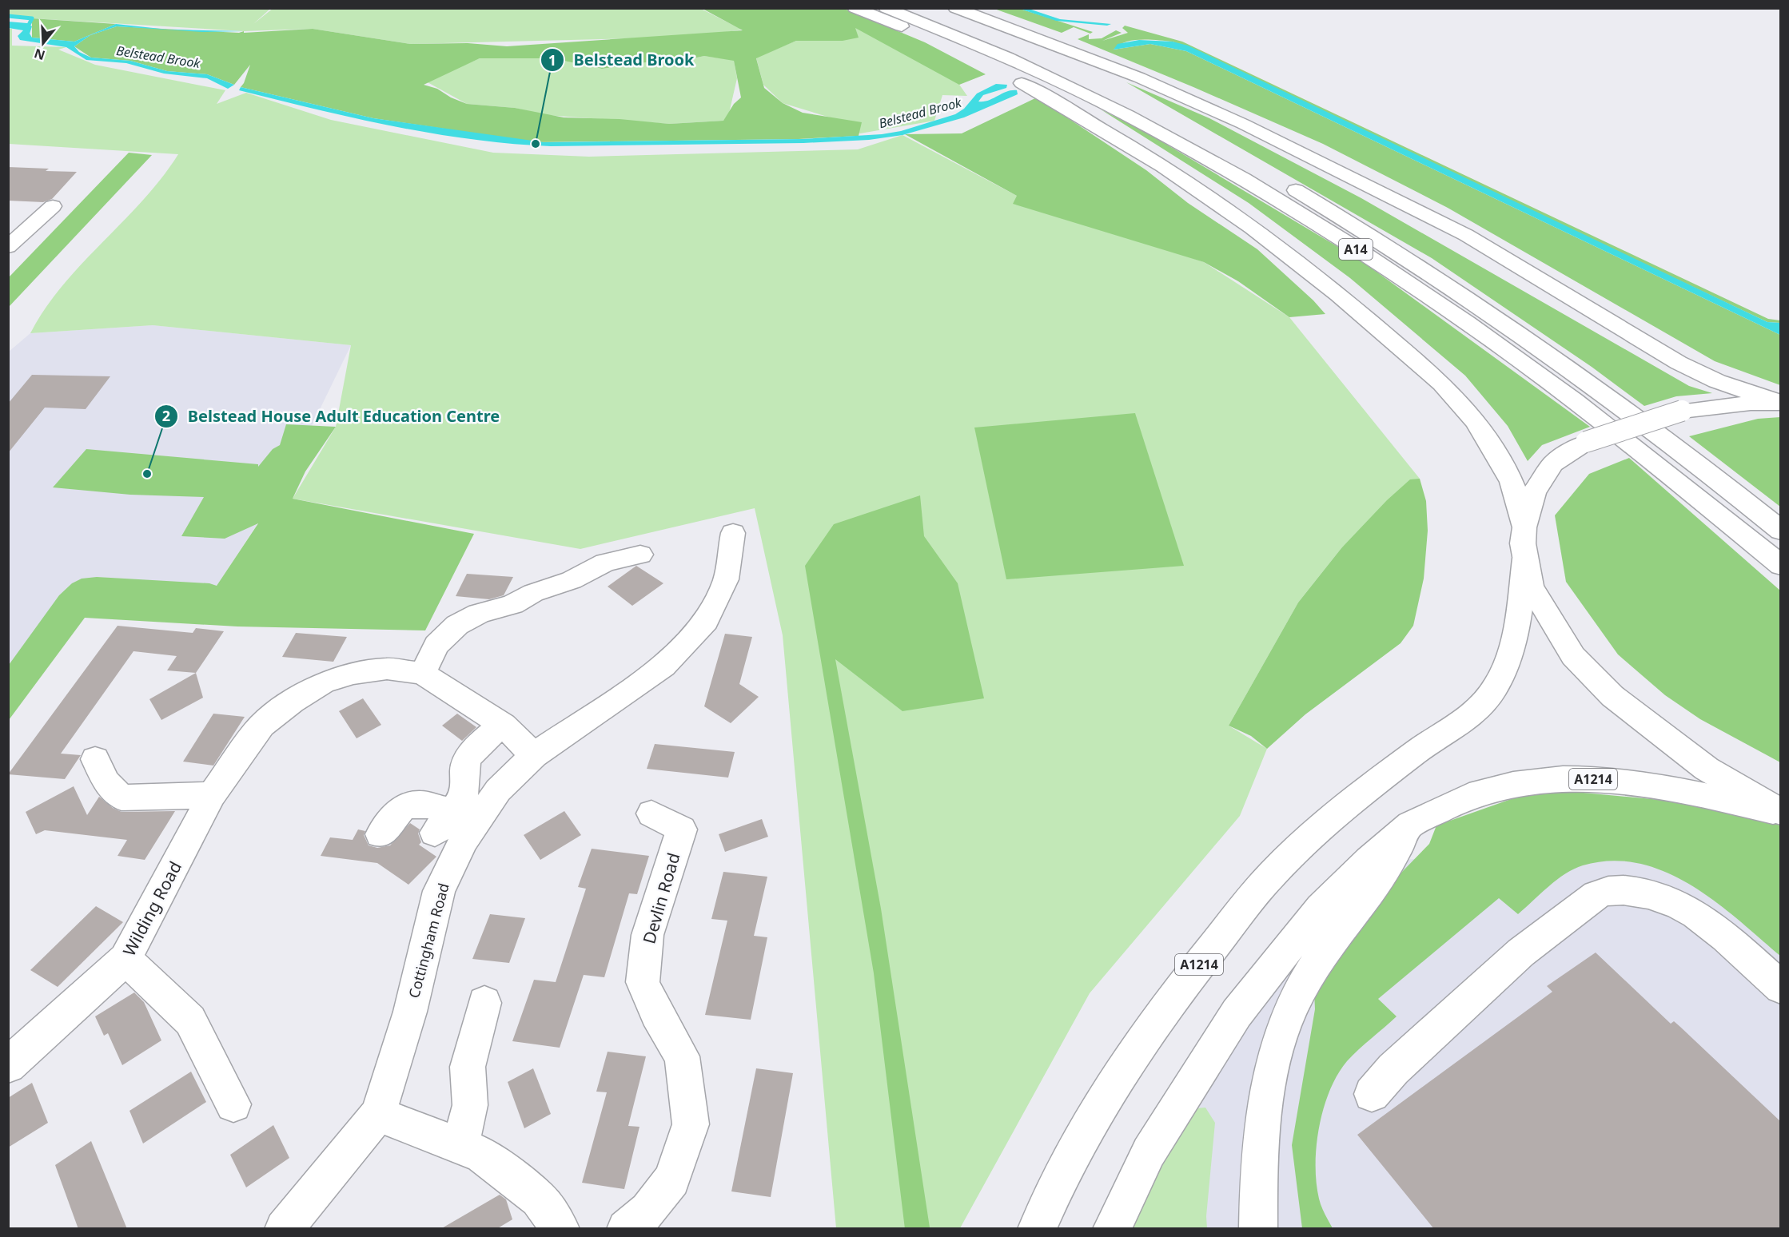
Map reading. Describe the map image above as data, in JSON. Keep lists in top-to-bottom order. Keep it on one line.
{"streets":{"main road":["A14","A1214","Devlin Road","Wilding Road","Cottingham Road"]},"crossings":[["Wilding Road","Cottingham Road"]],"water":["Belstead Brook"],"places":["Belstead Brook","Belstead House Adult Education Centre"],"north":"bottom"}
